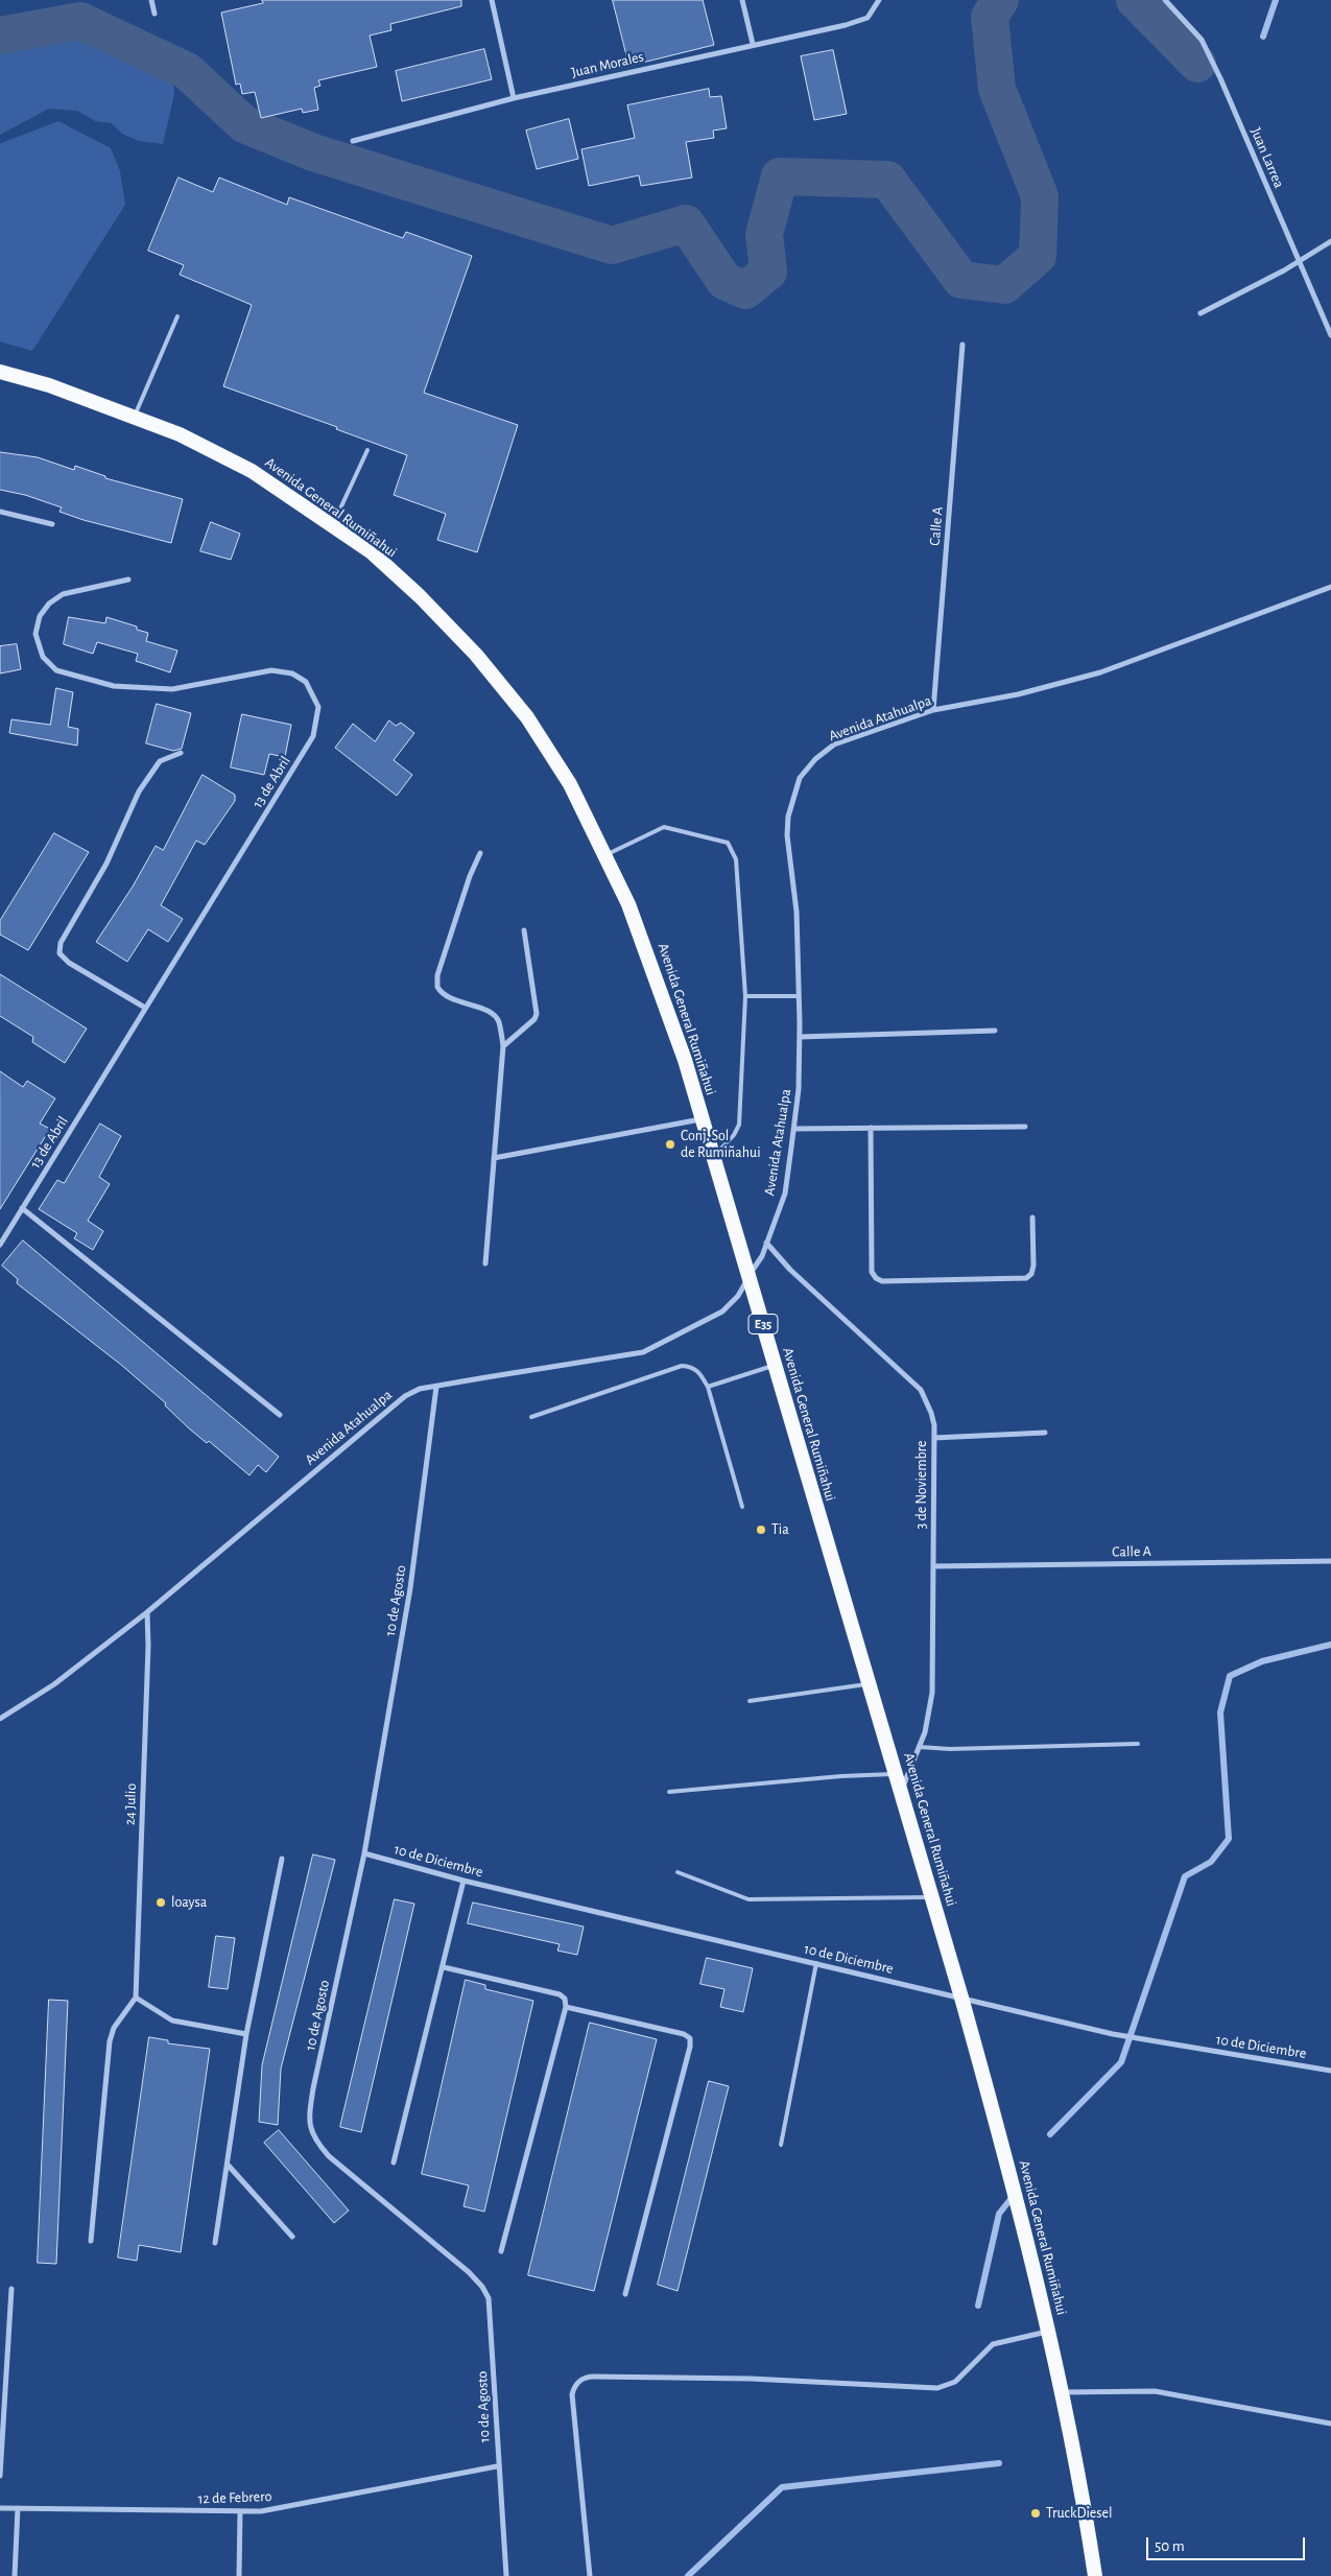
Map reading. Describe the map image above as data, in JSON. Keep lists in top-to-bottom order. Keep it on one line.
{"streets":{"highway":["Avenida General Rumiñahui","E35"],"street":["Juan Morales","Juan Larrea","Calle A","Avenida Atahualpa","13 de Abril","3 de Noviembre","10 de Agosto","24 Julio","10 de Diciembre","12 de Febrero"]},"crossings":[["Avenida General Rumiñahui","Avenida Atahualpa"],["Avenida General Rumiñahui","3 de Noviembre"],["Avenida General Rumiñahui","10 de Diciembre"],["Calle A","Avenida Atahualpa"],["Calle A","3 de Noviembre"],["Avenida Atahualpa","3 de Noviembre"],["Avenida Atahualpa","10 de Agosto"],["Avenida Atahualpa","24 Julio"],["10 de Agosto","10 de Diciembre"],["10 de Agosto","12 de Febrero"]],"places":["Conj. Sol de Rumiñahui","Tia","loaysa","TruckDiesel"],"scale_bar":"50 m"}
